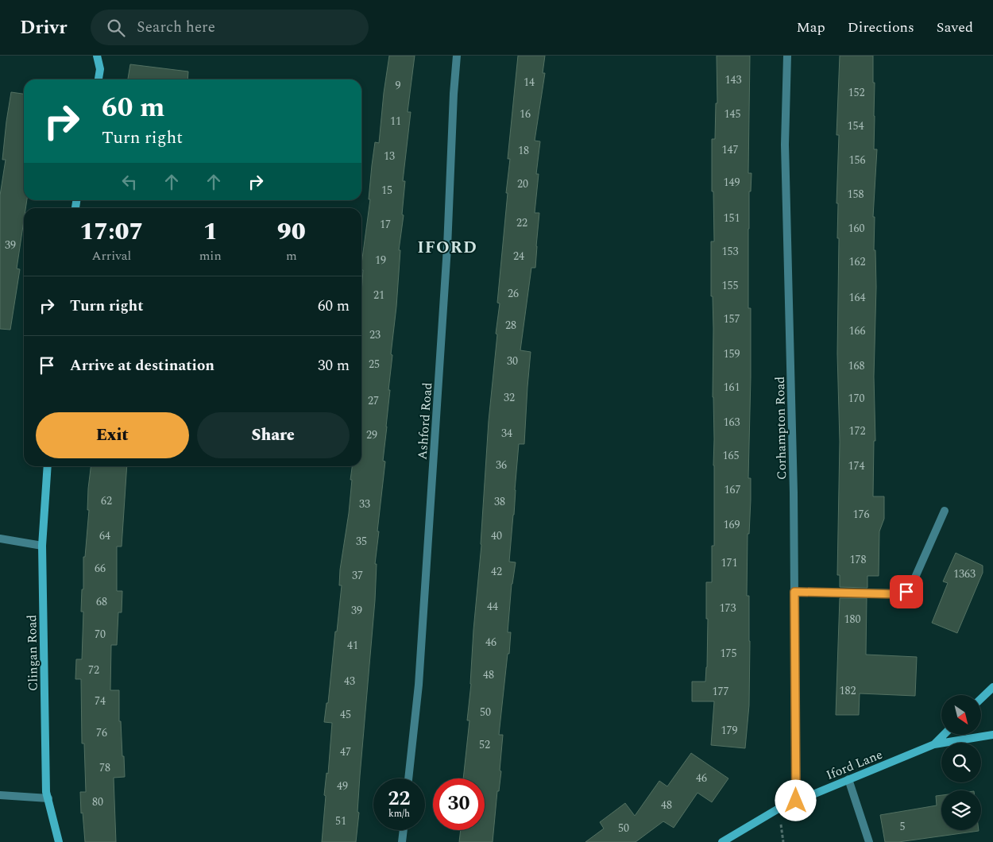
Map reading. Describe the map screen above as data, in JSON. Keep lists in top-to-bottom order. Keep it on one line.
{"streets":{"street":["Ashford Road","Corhampton Road","Clingan Road","Iford Lane"]},"crossings":[["Corhampton Road","Iford Lane"]],"districts":["IFORD"],"house_numbers":["143","14","9","152","16","145","11","154","147","18","13","156","149","20","15","158","151","22","17","160","39","153","24","19","162","155","26","21","164","157","28","166","23","159","30","25","168","161","32","170","27","163","172","34","29","165","36","174","167","62","38","33","176","169","64","40","35","178","171","66","42","1363","37","68","44","173","39","180","70","46","41","175","72","48","43","182","177","74","50","45","179","76","52","47","78","46","49","80","48","51","5","50"],"north":"bottom right","page":{"header":"Drivr","search":"Search here","nav":["Map","Directions","Saved"],"turn":["60 m","Turn right"],"eta":["17:07","Arrival","1","min","90","m"],"list":[{"name":"Turn right","value":"60 m"},{"name":"Arrive at destination","value":"30 m"}],"buttons":["Exit","Share"],"speed":"22 km/h","limit":"30"}}
